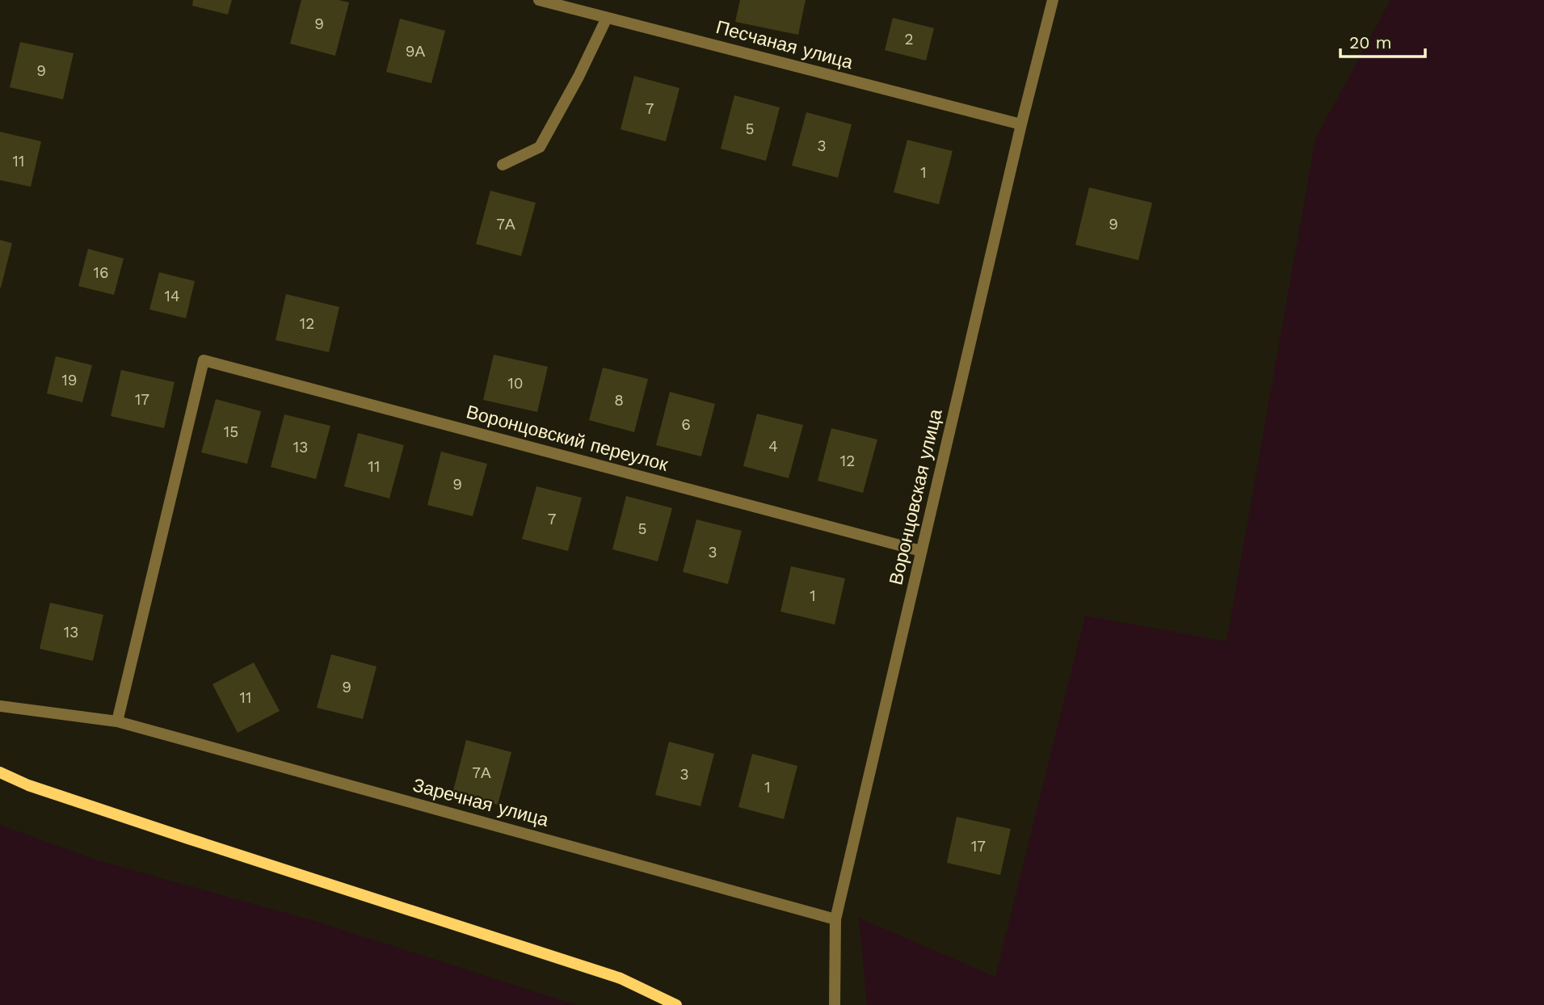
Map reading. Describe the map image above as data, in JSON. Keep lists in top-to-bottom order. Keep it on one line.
{"streets":{"street":["Песчаная улица","Воронцовский переулок","Воронцовская улица","Заречная улица"]},"crossings":[["Песчаная улица","Воронцовская улица"],["Воронцовский переулок","Воронцовская улица"],["Воронцовский переулок","Заречная улица"],["Воронцовская улица","Заречная улица"]],"house_numbers":["9","2","9А","9","7","5","3","11","1","7А","9","16","14","12","19","10","17","8","6","15","4","13","12","11","9","7","5","3","1","13","9","11","7А","3","1","17"],"scale_bar":"20 m"}
